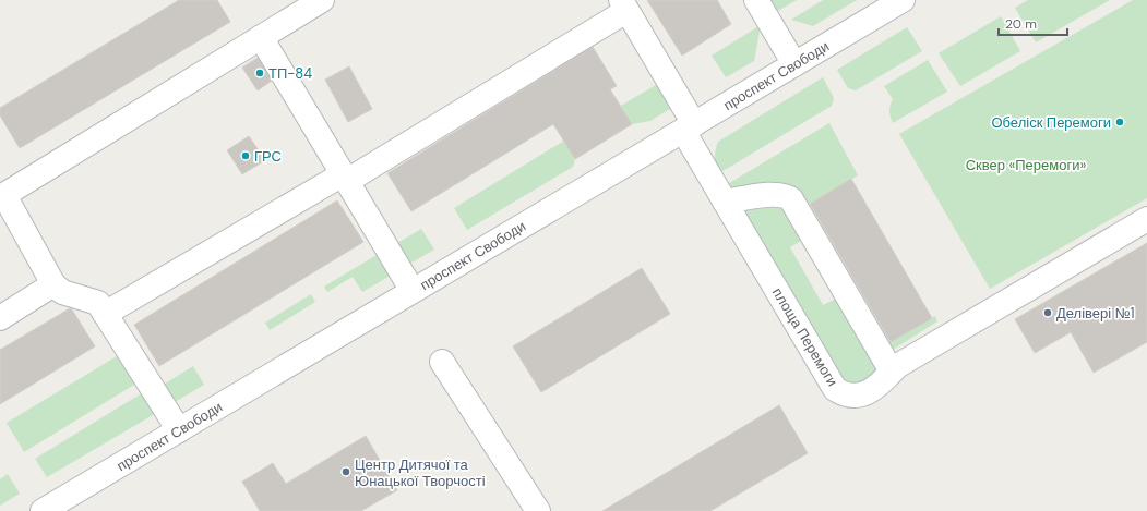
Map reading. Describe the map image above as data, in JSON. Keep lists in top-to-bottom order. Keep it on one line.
{"streets":{"street":["проспект Свободи","площа Перемоги"]},"crossings":[["проспект Свободи","площа Перемоги"]],"parks":["Сквер «Перемоги»"],"places":["ТП-84","Обеліск Перемоги","ГРС","Делівері №1","Центр Дитячої та Юнацької Творчості"],"scale_bar":"20 m"}
